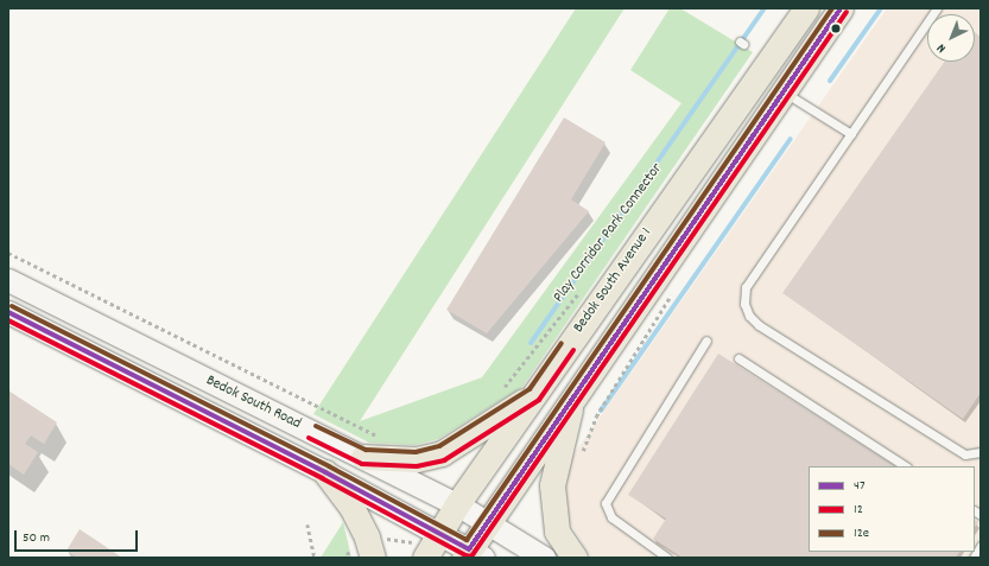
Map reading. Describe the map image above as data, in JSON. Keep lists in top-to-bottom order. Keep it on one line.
{"streets":{"main road":["Bedok South Avenue 1","Bedok South Road"],"path":["Play Corridor Park Connector"]},"crossings":[["Bedok South Avenue 1","Bedok South Road"]],"lines":["transit line 47","transit line 12e","transit line 12"],"legend":["47","12","12e"],"scale_bar":"50 m","north":"bottom left"}
